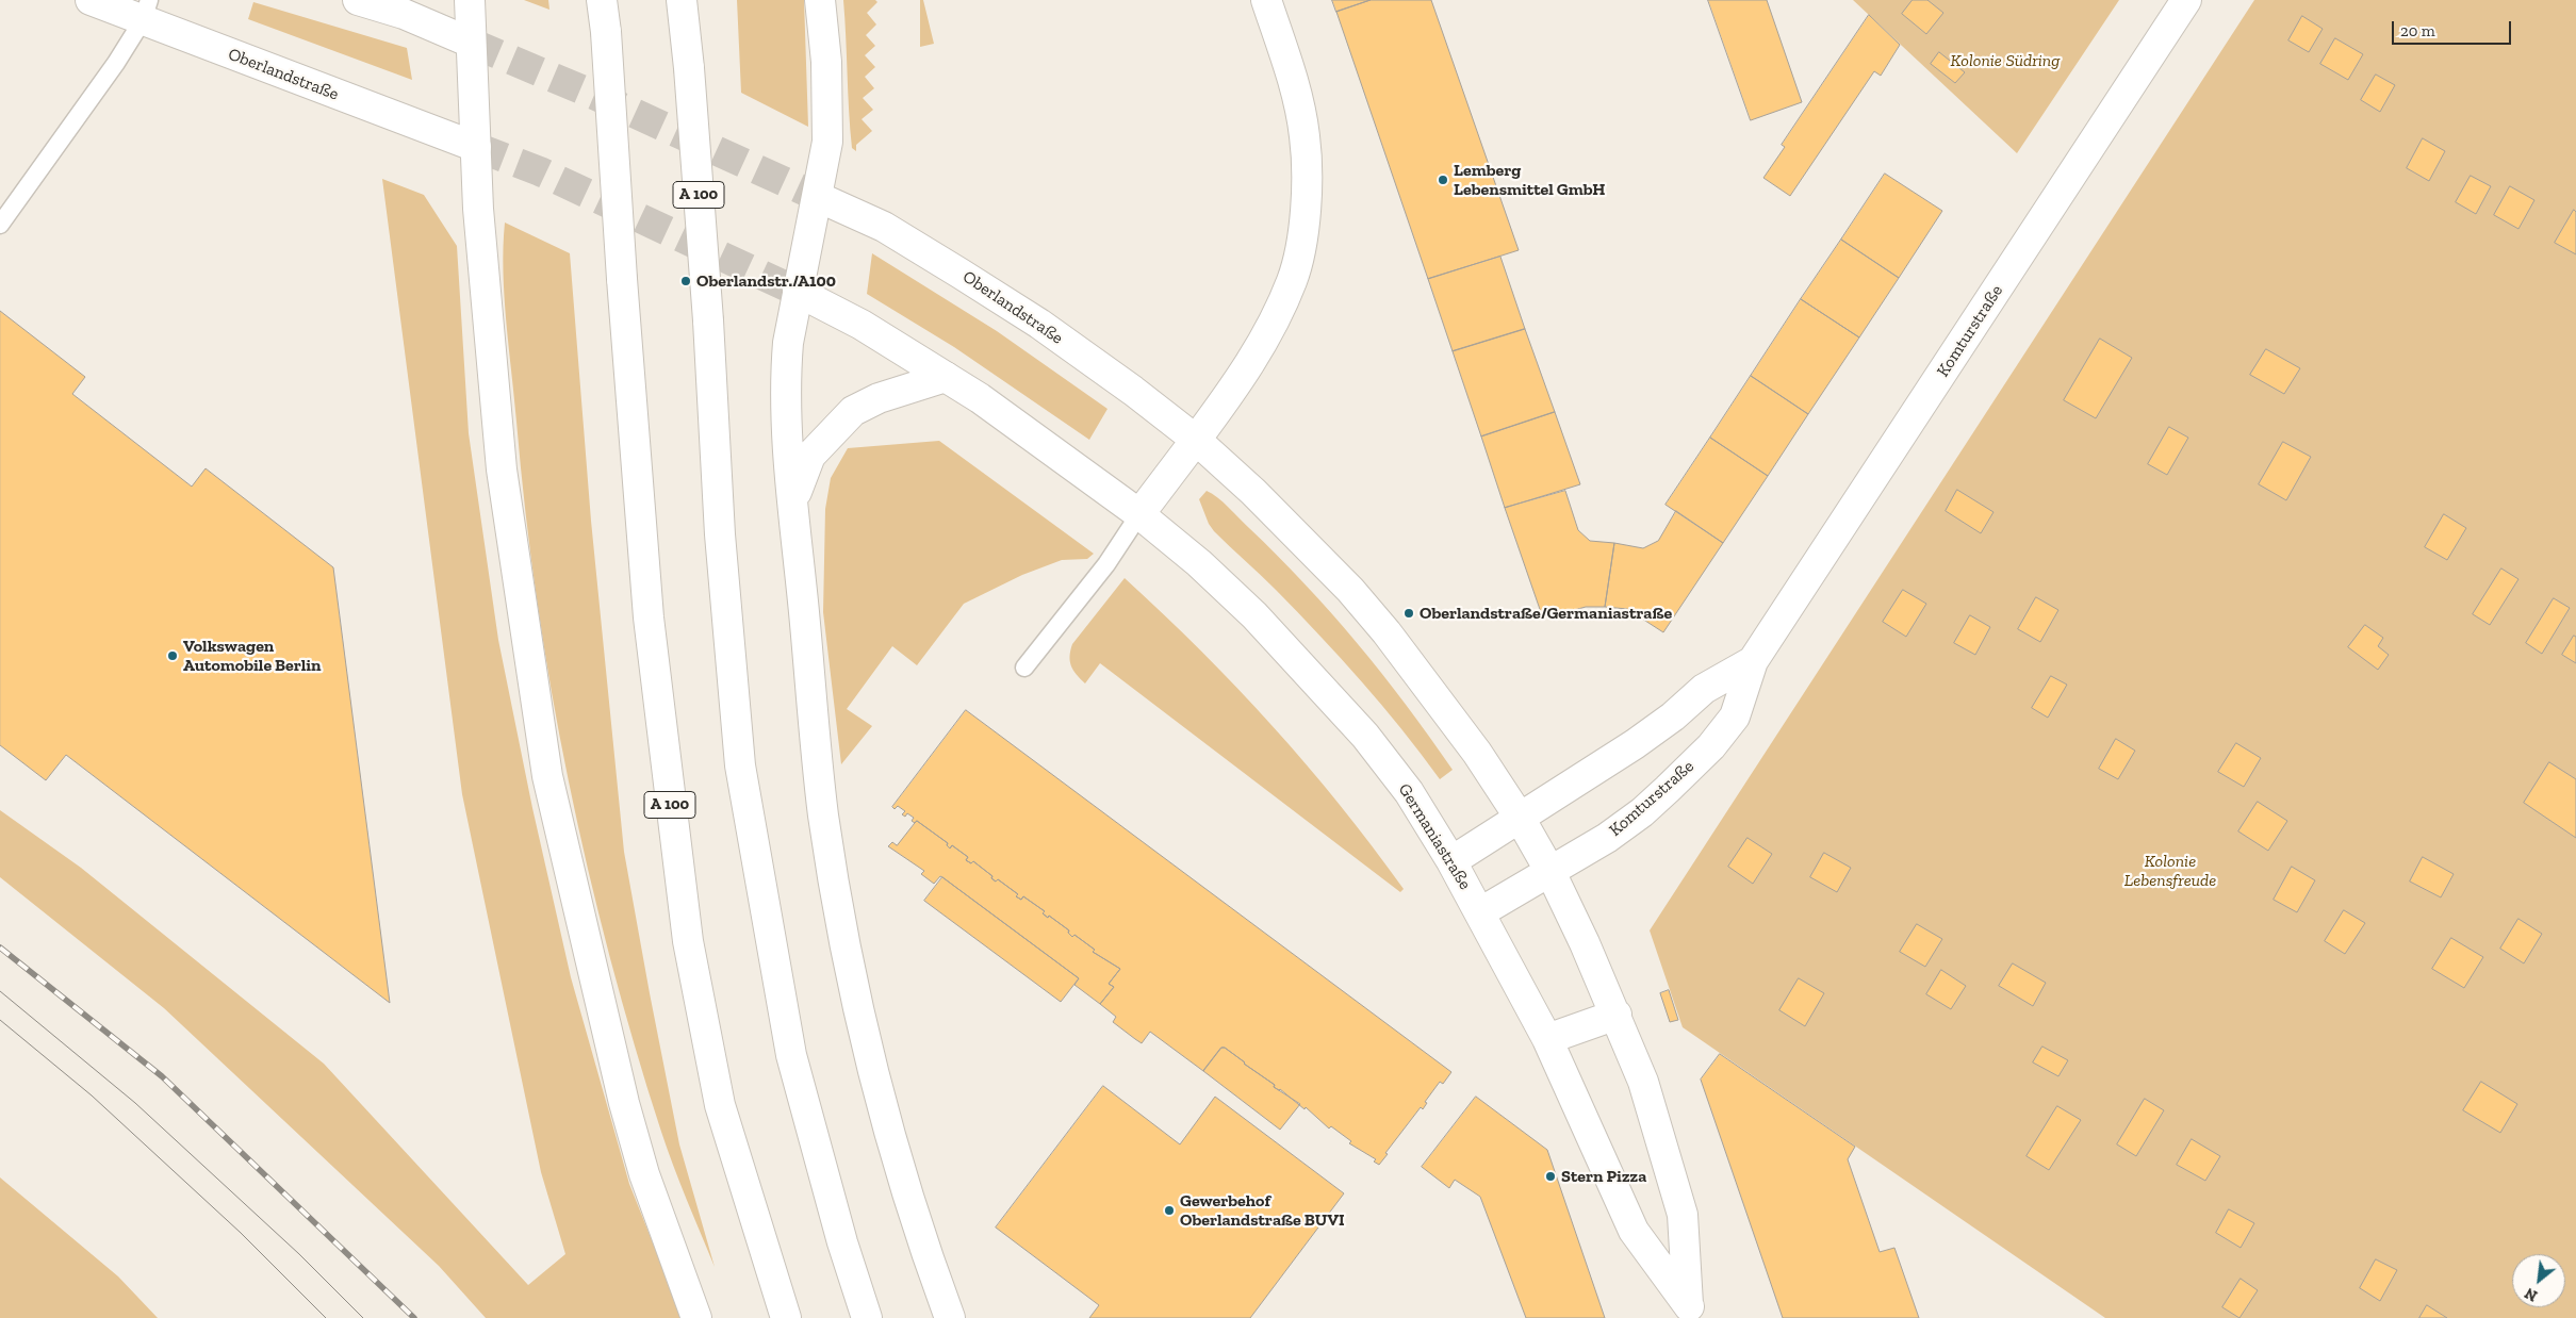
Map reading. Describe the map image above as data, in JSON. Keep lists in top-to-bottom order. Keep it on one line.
{"streets":{"main road":["Oberlandstraße","A 100","Komturstraße","Germaniastraße"]},"crossings":[["Oberlandstraße","Germaniastraße"],["Komturstraße","Germaniastraße"]],"parks":["Kolonie Südring","Kolonie Lebensfreude"],"places":["Lemberg Lebensmittel GmbH","Oberlandstr./A100","Oberlandstraße/Germaniastraße","Volkswagen Automobile Berlin","Stern Pizza","Gewerbehof Oberlandstraße BUVI"],"scale_bar":"20 m","north":"bottom left"}
